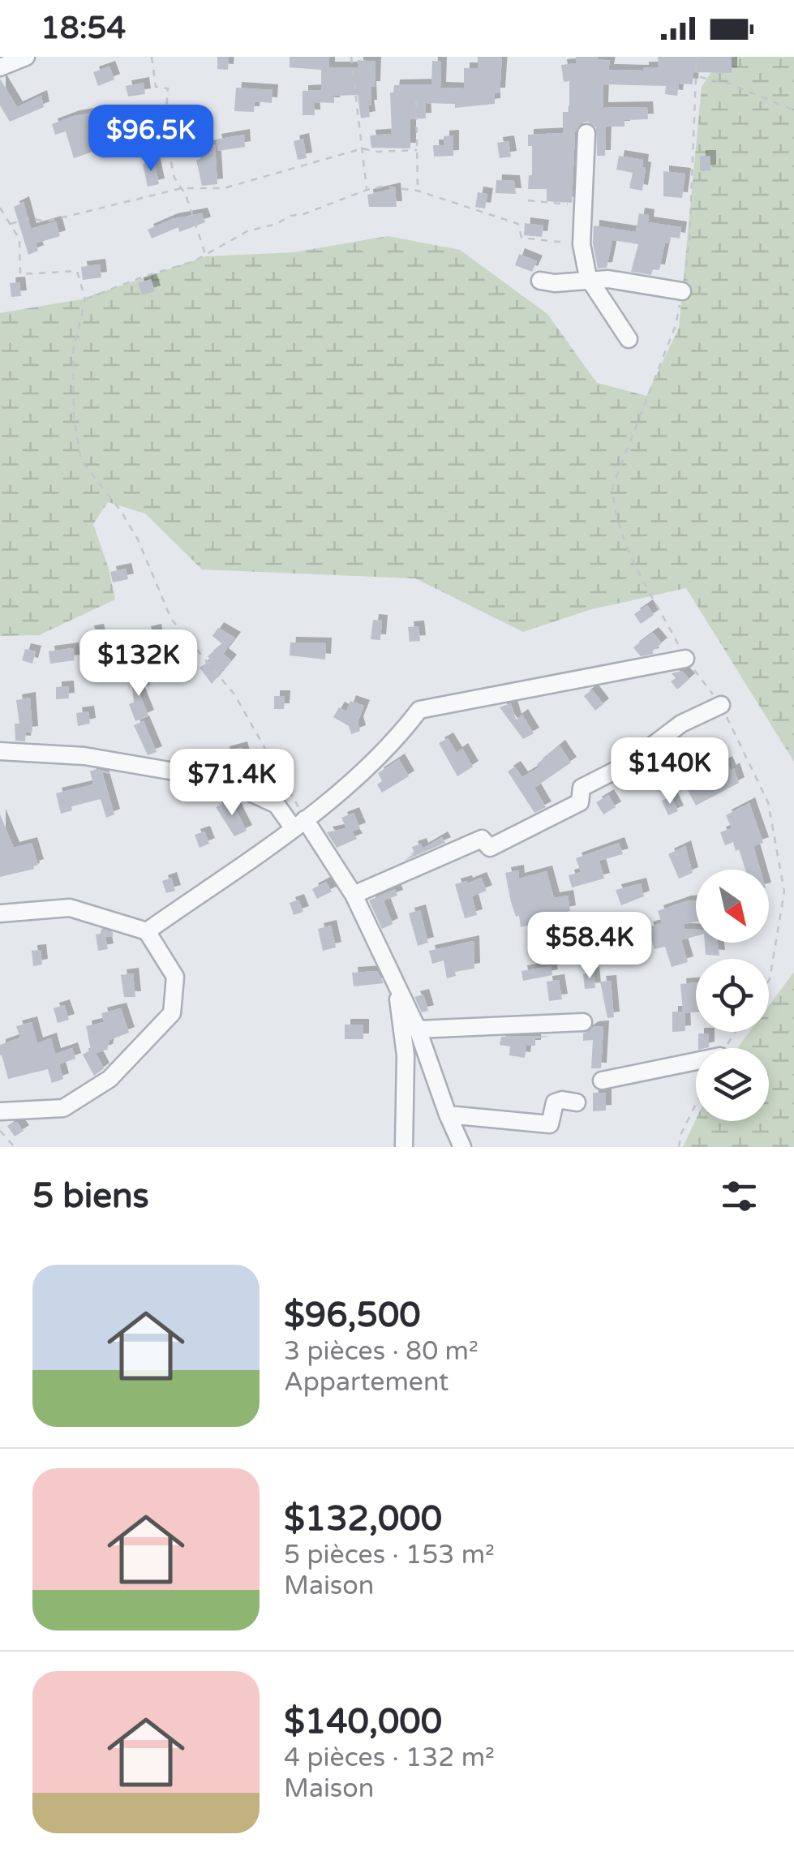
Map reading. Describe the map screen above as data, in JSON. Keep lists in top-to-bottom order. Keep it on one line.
{"north":"bottom right","page":{"status":"18:54","price":["$96.5K","$132K","$140K","$71.4K","$58.4K"],"heading":"5 biens","list":[{"name":"$96,500","note":"3 pièces · 80 m² · Appartement"},{"name":"$132,000","note":"5 pièces · 153 m² · Maison"},{"name":"$140,000","note":"4 pièces · 132 m² · Maison"}]}}
